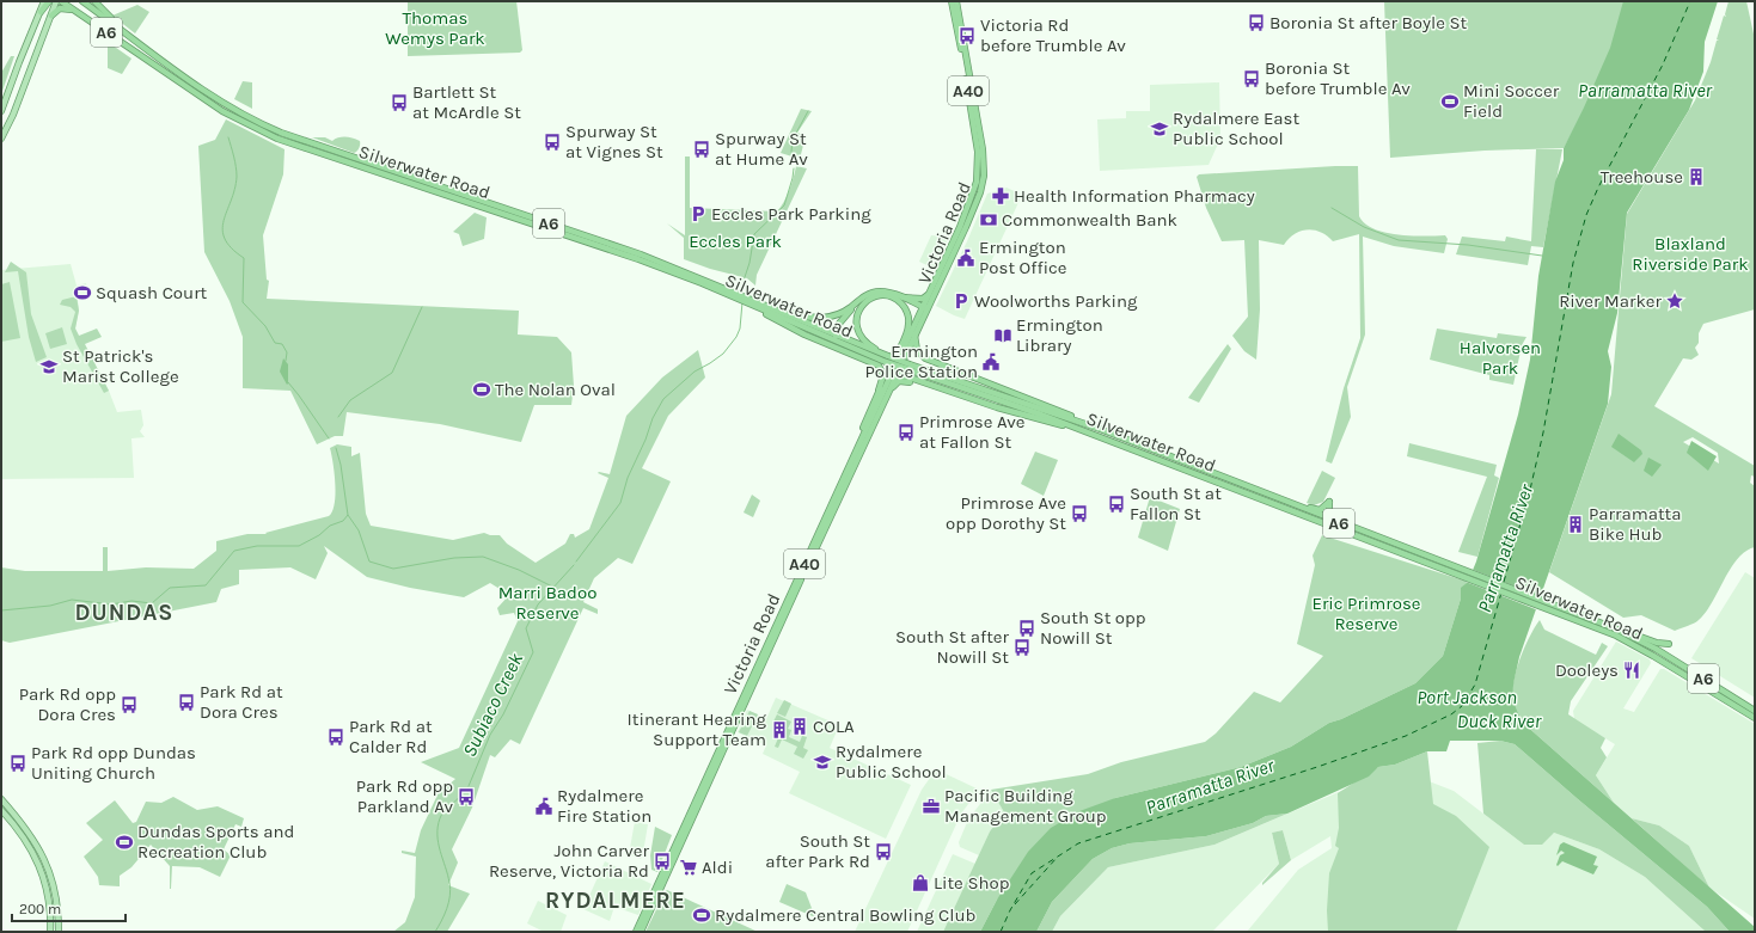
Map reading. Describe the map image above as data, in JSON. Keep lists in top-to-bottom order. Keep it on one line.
{"streets":{"highway":["A6","A40","Silverwater Road","Victoria Road"]},"districts":["DUNDAS","RYDALMERE"],"water":["Parramatta River","Port Jackson","Subiaco Creek","Duck River"],"parks":["Thomas Wemys Park","Eccles Park","Blaxland Riverside Park","Halvorsen Park","Marri Badoo Reserve","Eric Primrose Reserve"],"places":{"bus stop":["Boronia St after Boyle St","Victoria Rd before Trumble Av","Boronia St before Trumble Av","Bartlett St at McArdle St","Spurway St at Vignes St","Spurway St at Hume Av","Primrose Ave at Fallon St","South St at Fallon St","Primrose Ave opp Dorothy St","South St opp Nowill St","South St after Nowill St","Park Rd at Dora Cres","Park Rd opp Dora Cres","Park Rd at Calder Rd","Park Rd opp Dundas Uniting Church","Park Rd opp Parkland Av","South St after Park Rd","John Carver Reserve, Victoria Rd"],"sports":["Mini Soccer Field","Squash Court","The Nolan Oval","Dundas Sports and Recreation Club","Rydalmere Central Bowling Club"],"school or university":["Rydalmere East Public School","St Patrick's Marist College","Rydalmere Public School"],"building":["Treehouse","Parramatta Bike Hub","COLA","Itinerant Hearing Support Team"],"pharmacy":["Health Information Pharmacy"],"parking":["Eccles Park Parking","Woolworths Parking"],"bank":["Commonwealth Bank"],"public building":["Ermington Post Office","Ermington Police Station","Rydalmere Fire Station"],"place":["River Marker"],"library":["Ermington Library"],"restaurant":["Dooleys"],"office":["Pacific Building Management Group"],"supermarket":["Aldi"],"shop":["Lite Shop"]},"scale_bar":"200 m"}
